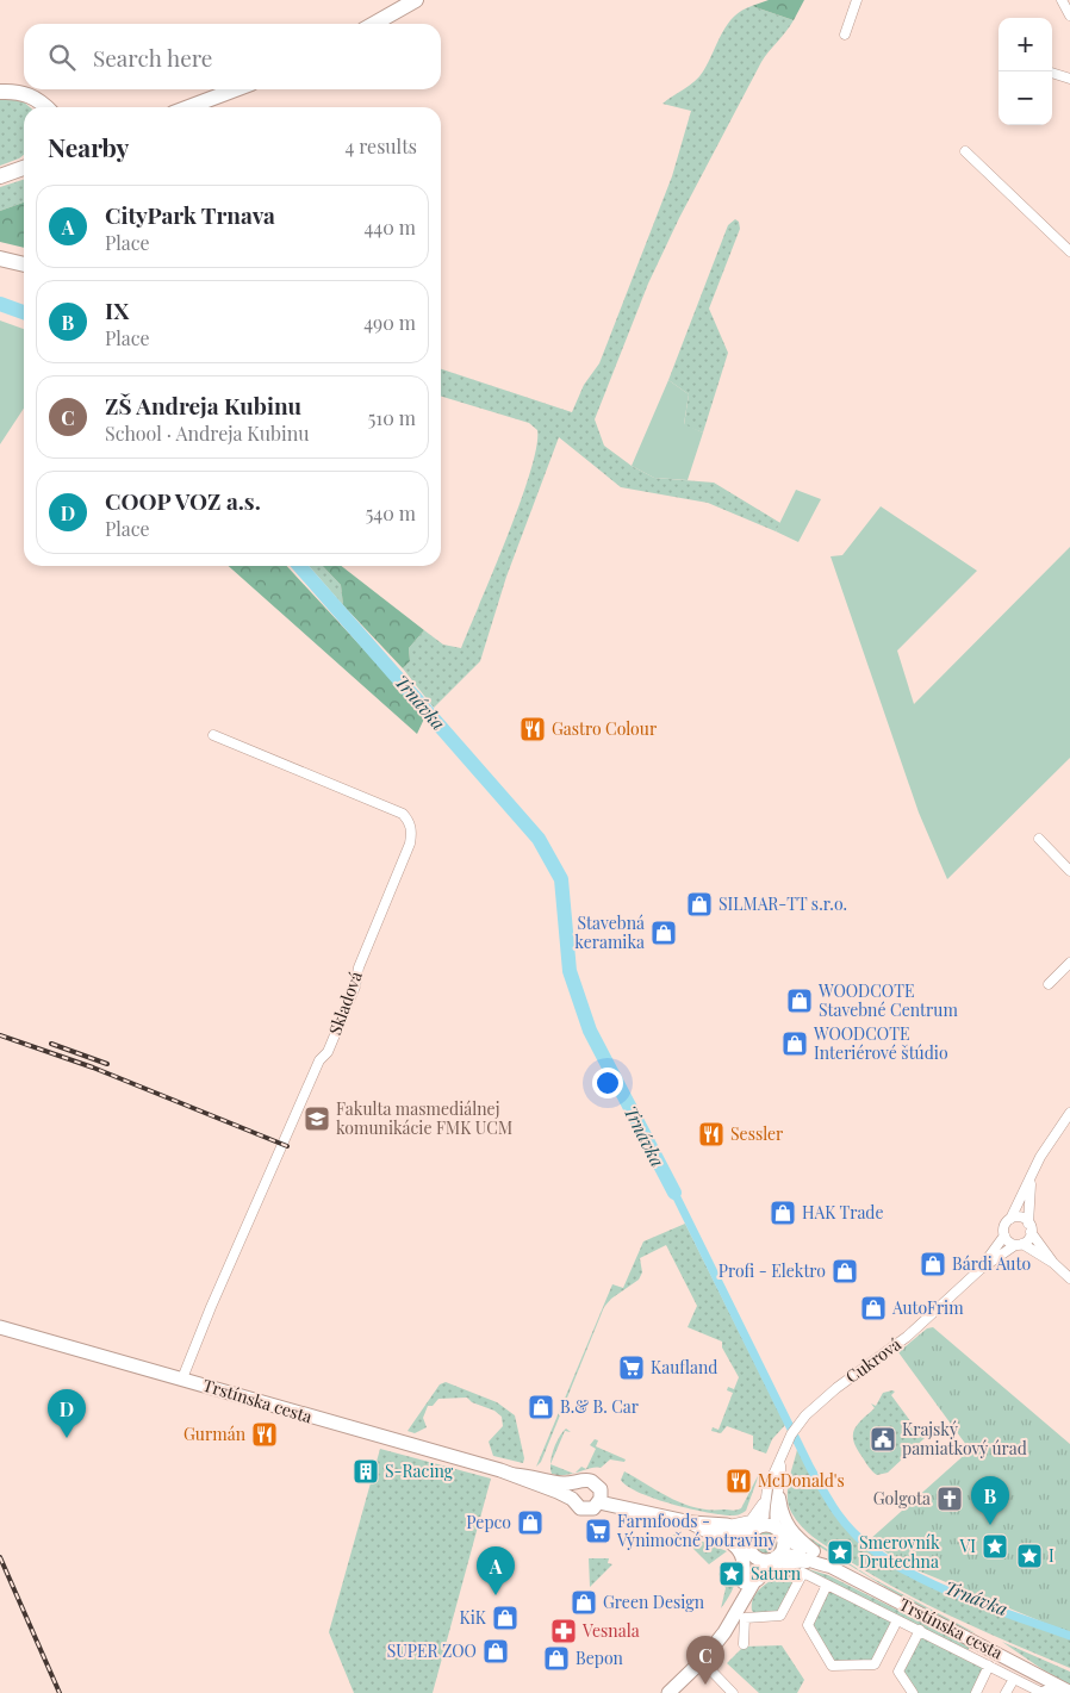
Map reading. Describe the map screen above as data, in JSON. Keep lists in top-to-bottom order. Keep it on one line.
{"streets":{"main road":["Trstínska cesta"],"street":["Skladová","Cukrová"]},"crossings":[["Skladová","Trstínska cesta"],["Cukrová","Trstínska cesta"]],"water":["Trnávka"],"places":{"restaurant":["Gastro Colour","Sessler","Gurmán","McDonald's"],"shop":["SILMAR-TT s.r.o.","Stavebná keramika","WOODCOTE Stavebné Centrum","WOODCOTE Interiérové štúdio","HAK Trade","Bárdi Auto","Profi - Elektro","AutoFrim","B.& B. Car","Pepco","Green Design","KiK","SUPER ZOO","Bepon"],"school or university":["Fakulta masmediálnej komunikácie FMK UCM"],"supermarket":["Kaufland","Farmfoods - Výnimočné potraviny"],"public building":["Krajský pamiatkový úrad"],"building":["S-Racing"],"church":["Golgota"],"place":["VI","Smerovník Drutechna","I","Saturn"],"pharmacy":["Vesnala"]},"page":{"map_buttons":["+","−"],"search":"Search here","heading":["Nearby","4 results"],"list":[{"mark":"A","name":"CityPark Trnava","note":"Place","value":"440 m"},{"mark":"B","name":"IX","note":"Place","value":"490 m"},{"mark":"C","name":"ZŠ Andreja Kubinu","note":"School · Andreja Kubinu","value":"510 m"},{"mark":"D","name":"COOP VOZ a.s.","note":"Place","value":"540 m"}],"pins":["D","B","A","C"]}}
